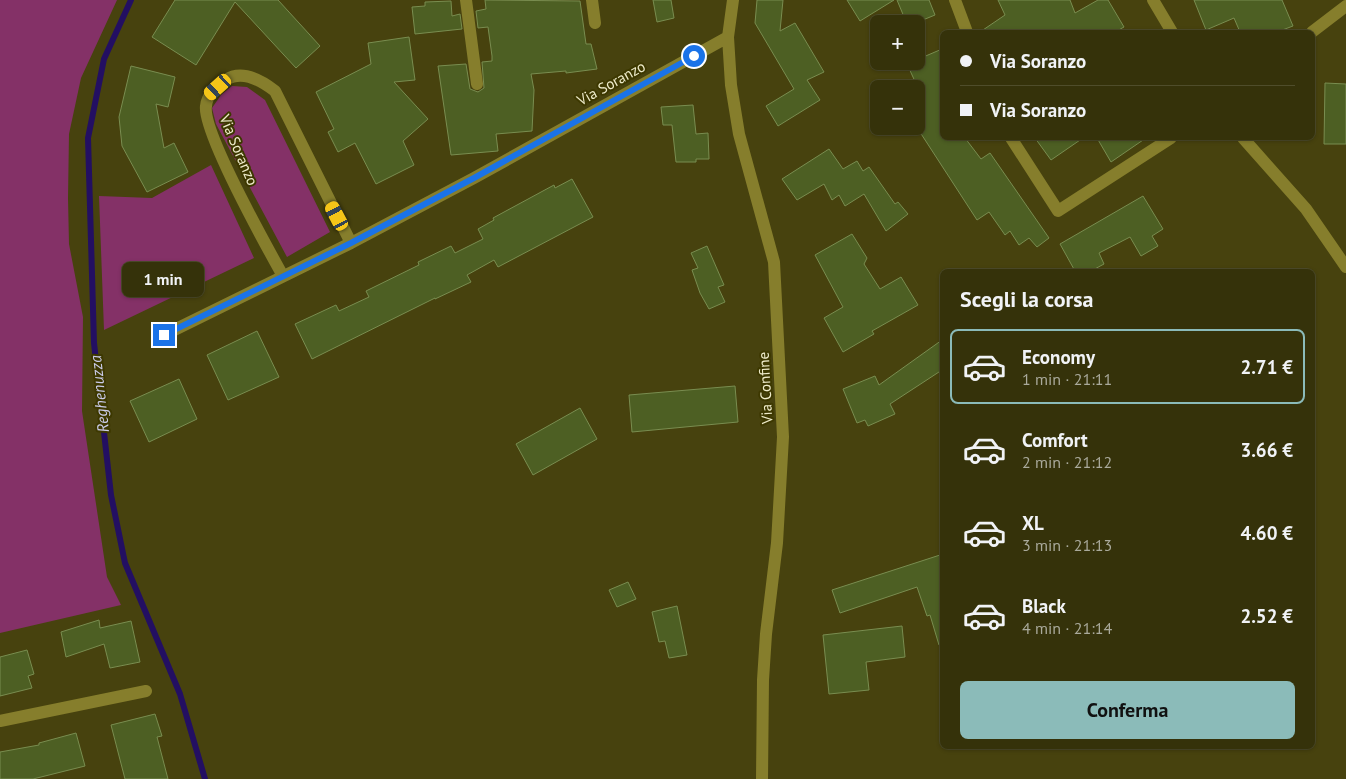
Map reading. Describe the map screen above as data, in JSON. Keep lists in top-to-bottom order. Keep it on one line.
{"streets":{"street":["Via Soranzo","Via Confine"]},"crossings":[["Via Soranzo","Via Confine"]],"water":["Reghenuzza"],"page":{"map_buttons":["+","−"],"banner":["Via Soranzo","Via Soranzo"],"bubble":"1 min","heading":"Scegli la corsa","list":[{"name":"Economy","note":"1 min · 21:11","value":"2.71 €"},{"name":"Comfort","note":"2 min · 21:12","value":"3.66 €"},{"name":"XL","note":"3 min · 21:13","value":"4.60 €"},{"name":"Black","note":"4 min · 21:14","value":"2.52 €"}],"buttons":"Conferma"}}
